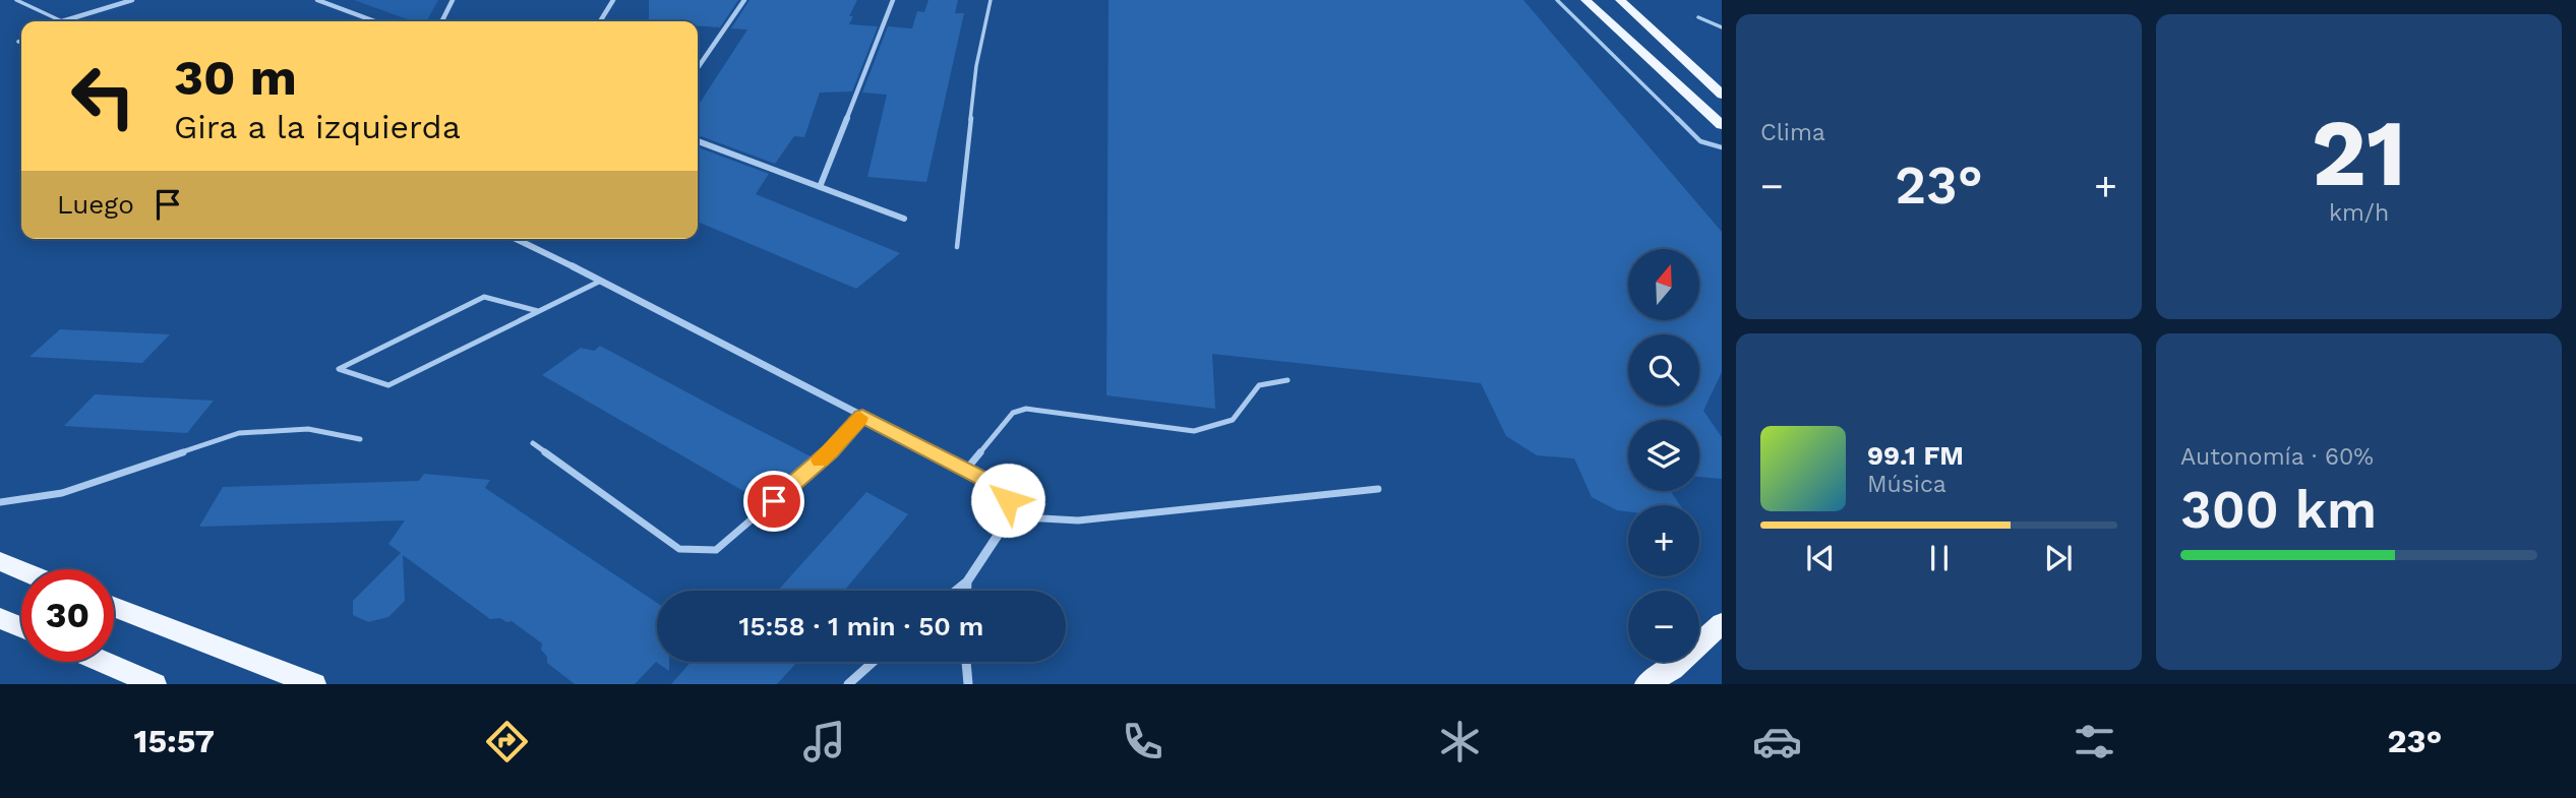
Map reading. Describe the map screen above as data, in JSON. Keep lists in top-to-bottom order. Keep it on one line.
{"north":"top","page":{"tile":["Clima",["21","km/h"],["Autonomía · 60%","300 km"]],"turn":["30 m","Gira a la izquierda"],"heat":["−","23°","+"],"then":"Luego","map_buttons":["+","−"],"song":["99.1 FM","Música"],"limit":"30","trip":"15:58 · 1 min · 50 m","tabs":["15:57","23°"]}}
